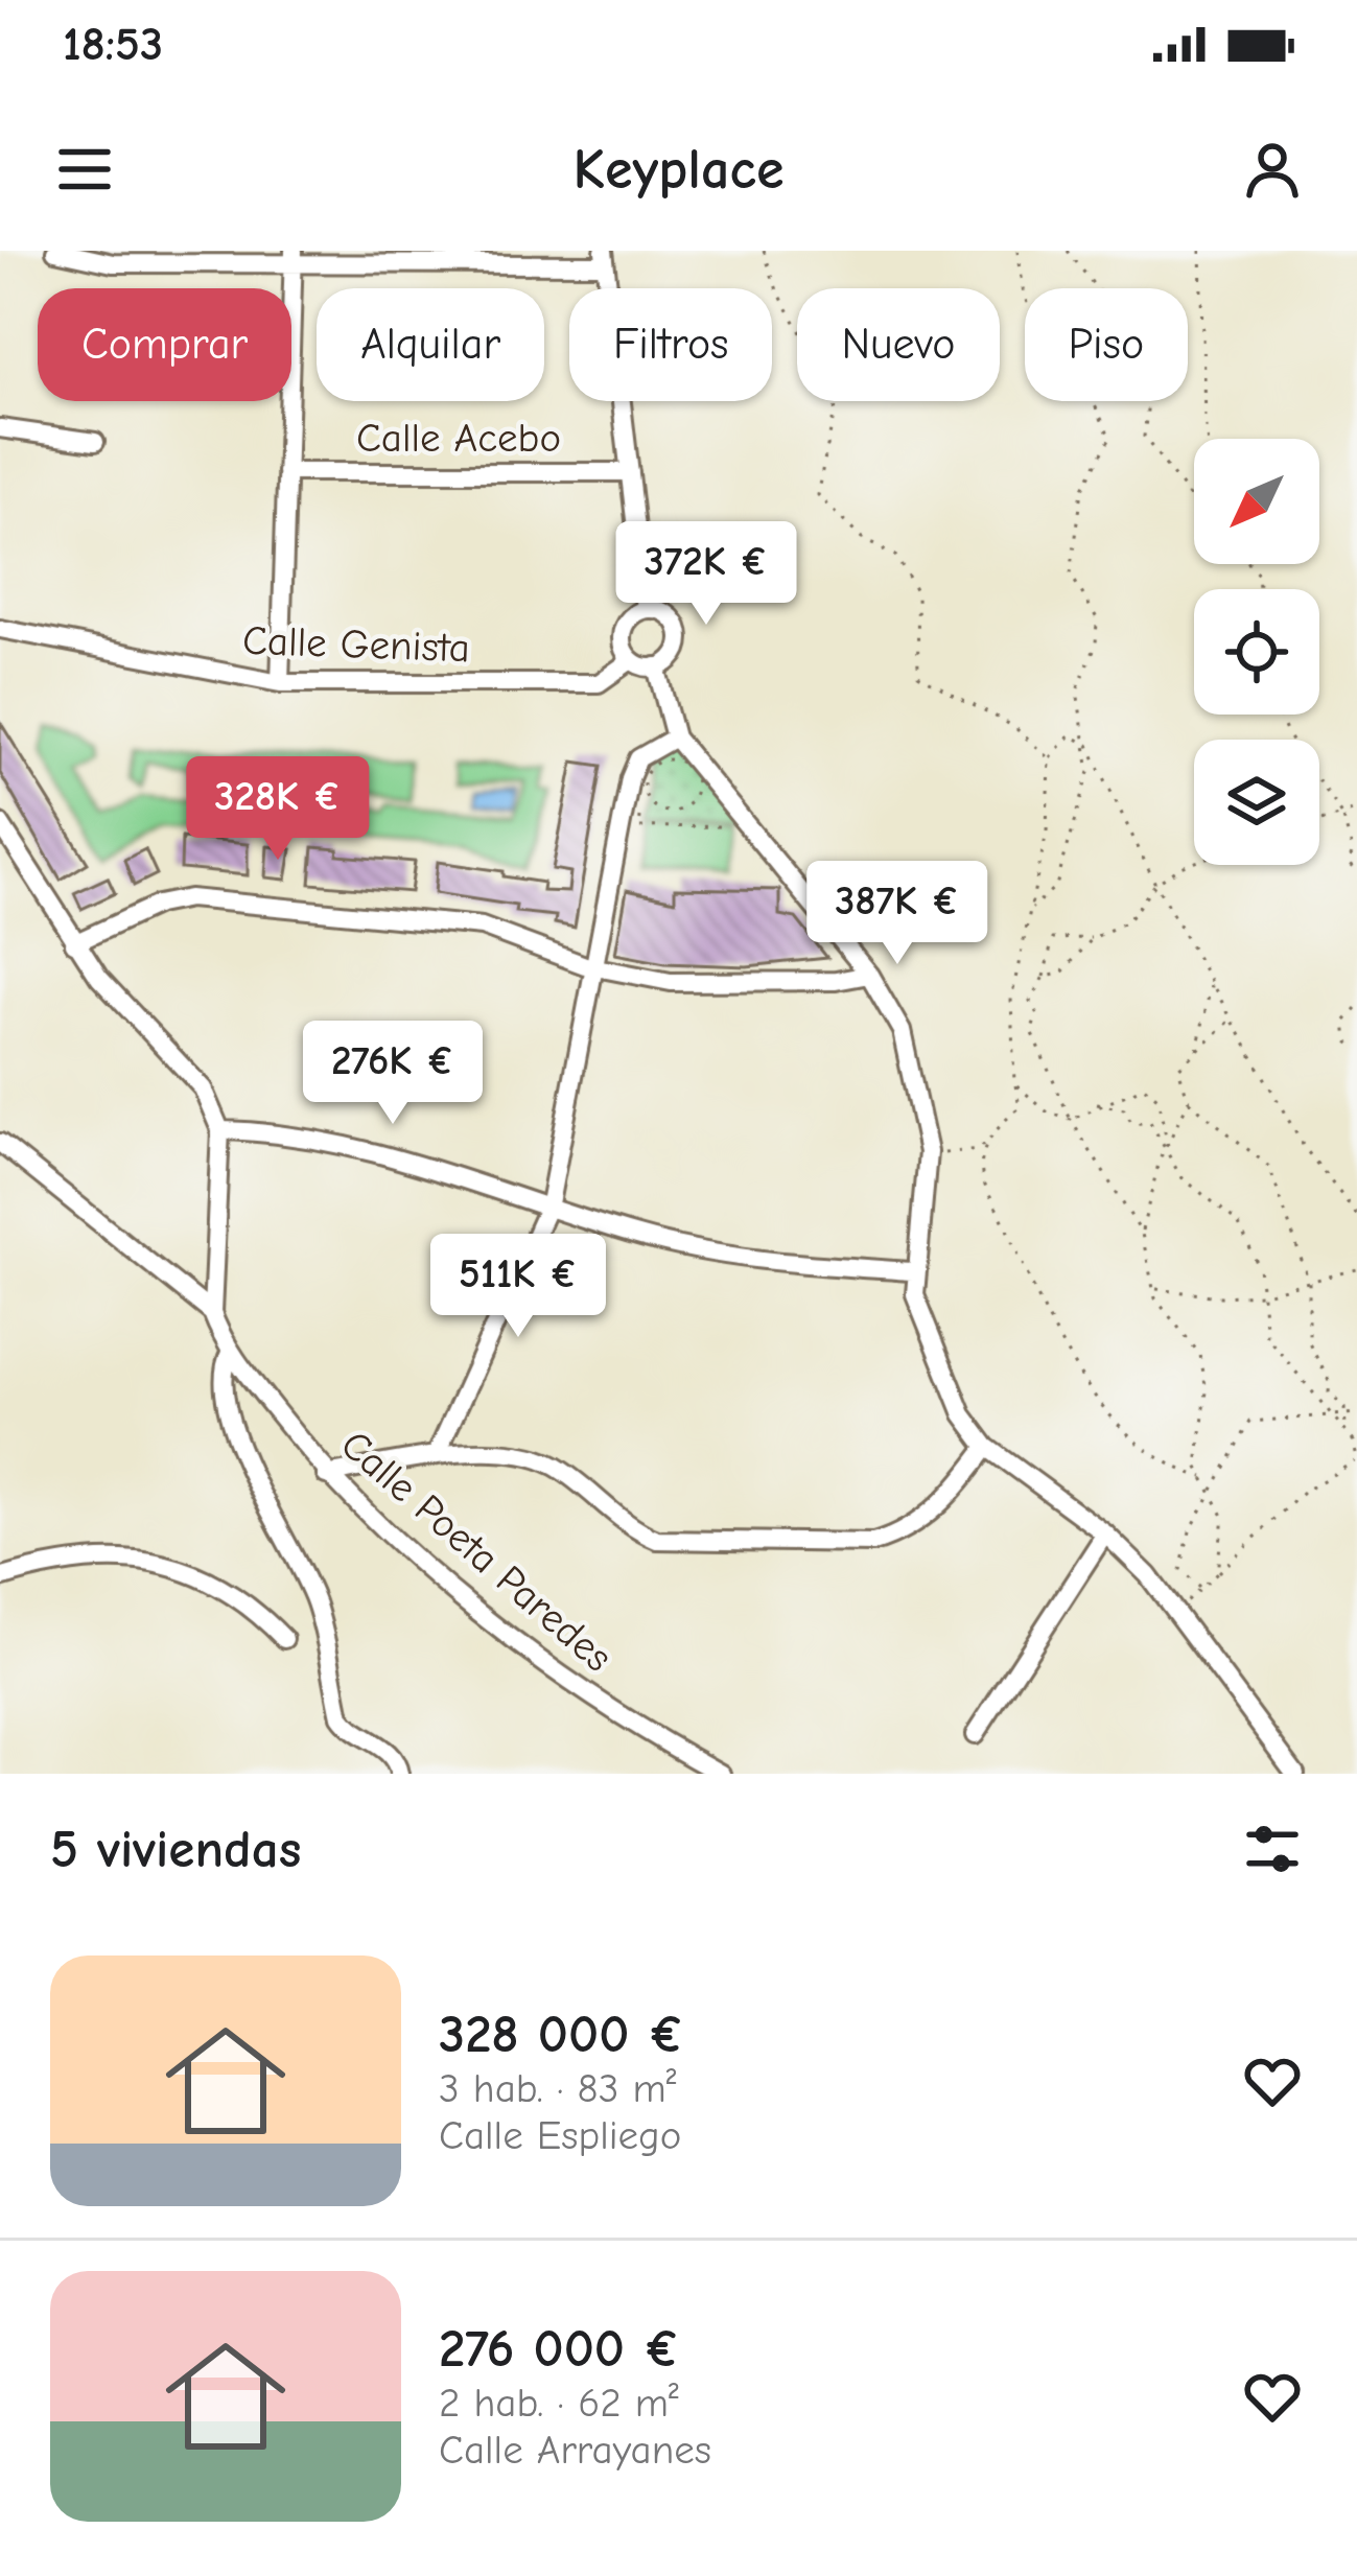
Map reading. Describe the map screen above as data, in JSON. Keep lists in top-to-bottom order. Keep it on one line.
{"streets":{"street":["Calle Acebo","Calle Genista","Calle Poeta Paredes"]},"north":"bottom left","page":{"status":"18:53","header":"Keyplace","chip":["Comprar","Alquilar","Filtros","Nuevo","Piso"],"price":["372K €","328K €","387K €","276K €","511K €"],"heading":"5 viviendas","list":[{"name":"328 000 €","note":"3 hab. · 83 m² · Calle Espliego"},{"name":"276 000 €","note":"2 hab. · 62 m² · Calle Arrayanes"}]}}
